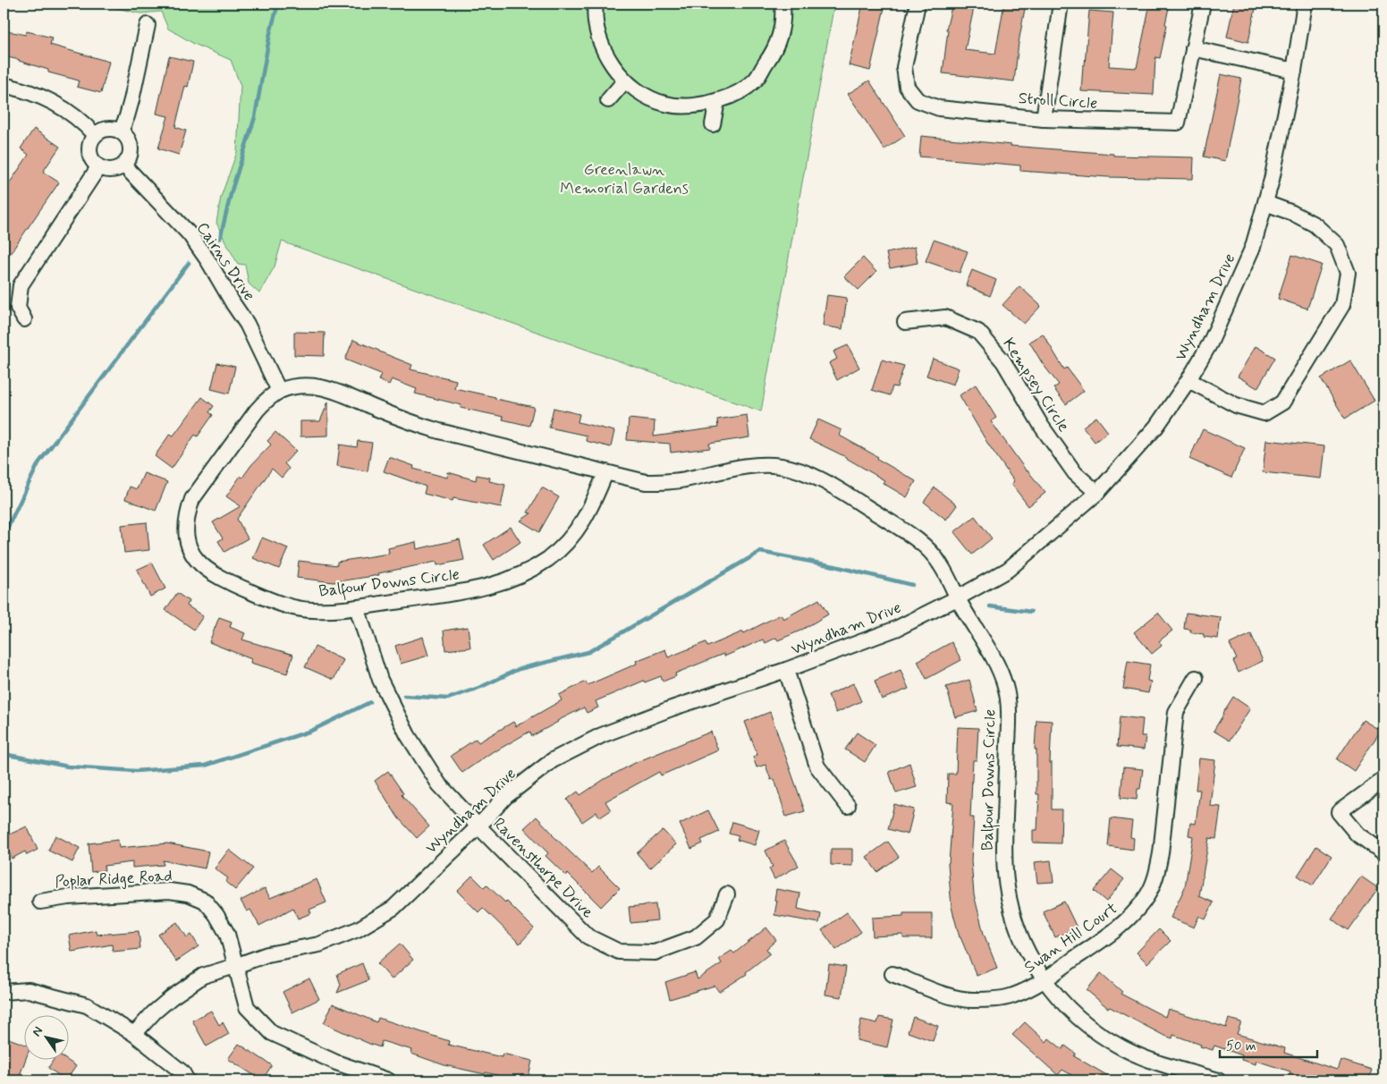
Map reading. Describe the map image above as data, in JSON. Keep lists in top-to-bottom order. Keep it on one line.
{"streets":{"street":["Stroll Circle","Cairns Drive","Wyndham Drive","Kempsey Circle","Balfour Downs Circle","Ravensthorpe Drive","Poplar Ridge Road","Swan Hill Court"]},"crossings":[["Cairns Drive","Balfour Downs Circle"],["Wyndham Drive","Kempsey Circle"],["Wyndham Drive","Balfour Downs Circle"],["Wyndham Drive","Ravensthorpe Drive"],["Wyndham Drive","Poplar Ridge Road"],["Balfour Downs Circle","Ravensthorpe Drive"],["Balfour Downs Circle","Swan Hill Court"]],"parks":["Greenlawn Memorial Gardens"],"scale_bar":"50 m","north":"top left"}
